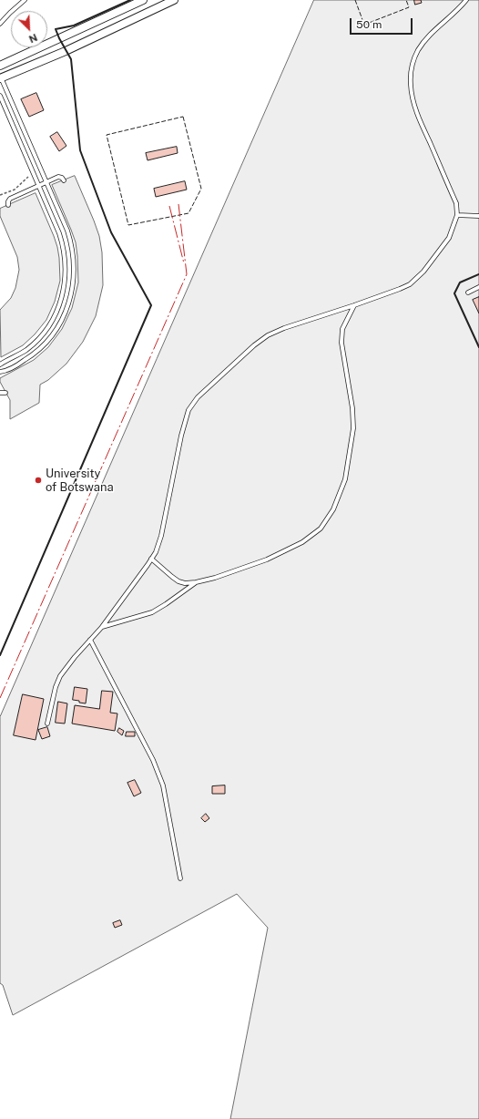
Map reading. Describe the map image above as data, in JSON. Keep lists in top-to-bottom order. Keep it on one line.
{"places":["University of Botswana"],"scale_bar":"50 m","north":"bottom right"}
